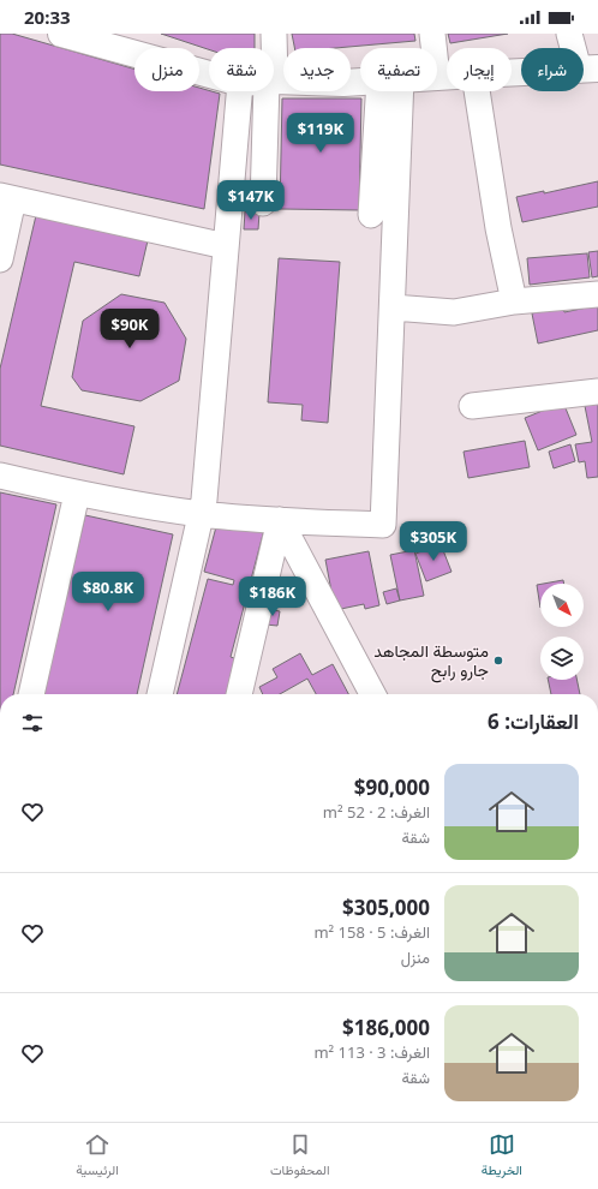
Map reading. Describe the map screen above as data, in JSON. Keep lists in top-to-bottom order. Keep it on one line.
{"places":["متوسطة المجاهد جارو رابح"],"north":"bottom right","page":{"status":"20:33","chip":["شراء","إيجار","تصفية","جديد","شقة","منزل"],"price":["$119K","$147K","$90K","$305K","$80.8K","$186K"],"heading":"العقارات: 6","list":[{"name":"$90,000","note":"الغرف: 2 · 52 m² · شقة"},{"name":"$305,000","note":"الغرف: 5 · 158 m² · منزل"},{"name":"$186,000","note":"الغرف: 3 · 113 m² · شقة"}],"tabs":["الخريطة","المحفوظات","الرئيسية"]}}
